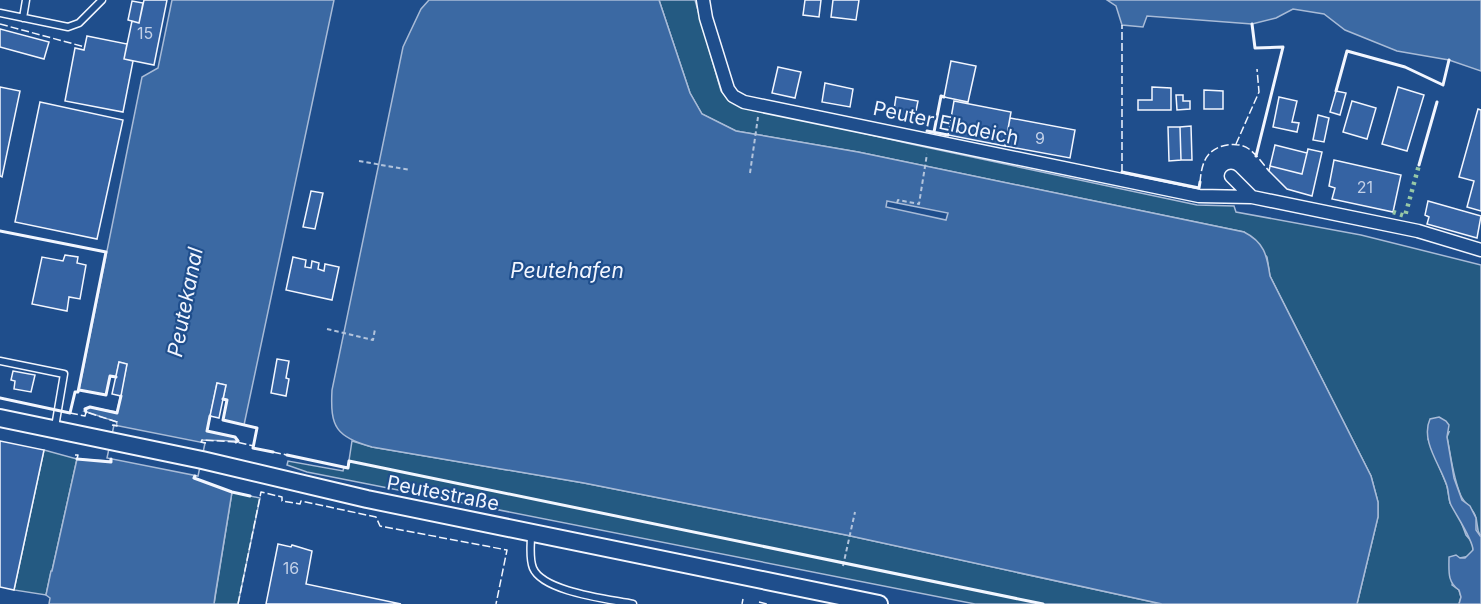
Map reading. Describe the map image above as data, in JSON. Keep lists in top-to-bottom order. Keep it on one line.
{"streets":{"street":["Peuter Elbdeich","Peutestraße"]},"water":["Peutehafen","Peutekanal"],"house_numbers":["15","9","21","16"]}
